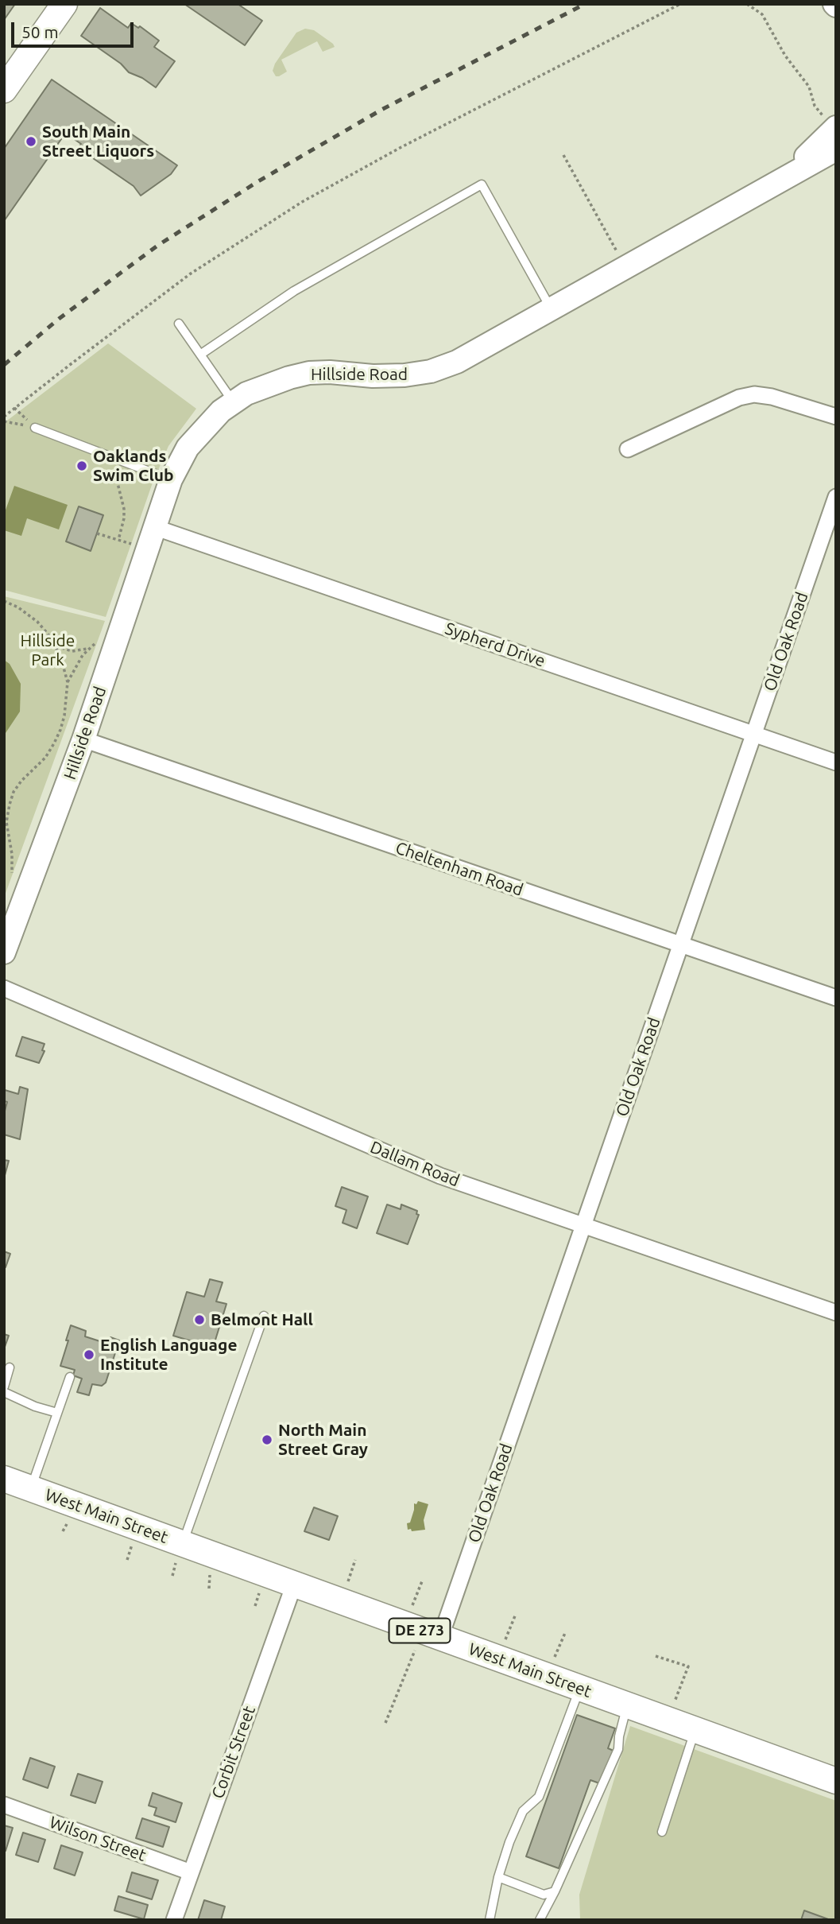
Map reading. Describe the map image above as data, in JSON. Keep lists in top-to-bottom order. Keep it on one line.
{"streets":{"main road":["West Main Street","DE 273"],"street":["Hillside Road","Old Oak Road","Sypherd Drive","Cheltenham Road","Dallam Road","Corbit Street","Wilson Street"]},"crossings":[["Hillside Road","Sypherd Drive"],["Hillside Road","Cheltenham Road"],["Old Oak Road","Sypherd Drive"],["Old Oak Road","Cheltenham Road"],["Old Oak Road","Dallam Road"],["Old Oak Road","West Main Street"],["West Main Street","Corbit Street"],["Corbit Street","Wilson Street"]],"parks":["Hillside Park"],"places":["South Main Street Liquors","Oaklands Swim Club","Belmont Hall","English Language Institute","North Main Street Gray"],"scale_bar":"50 m"}
